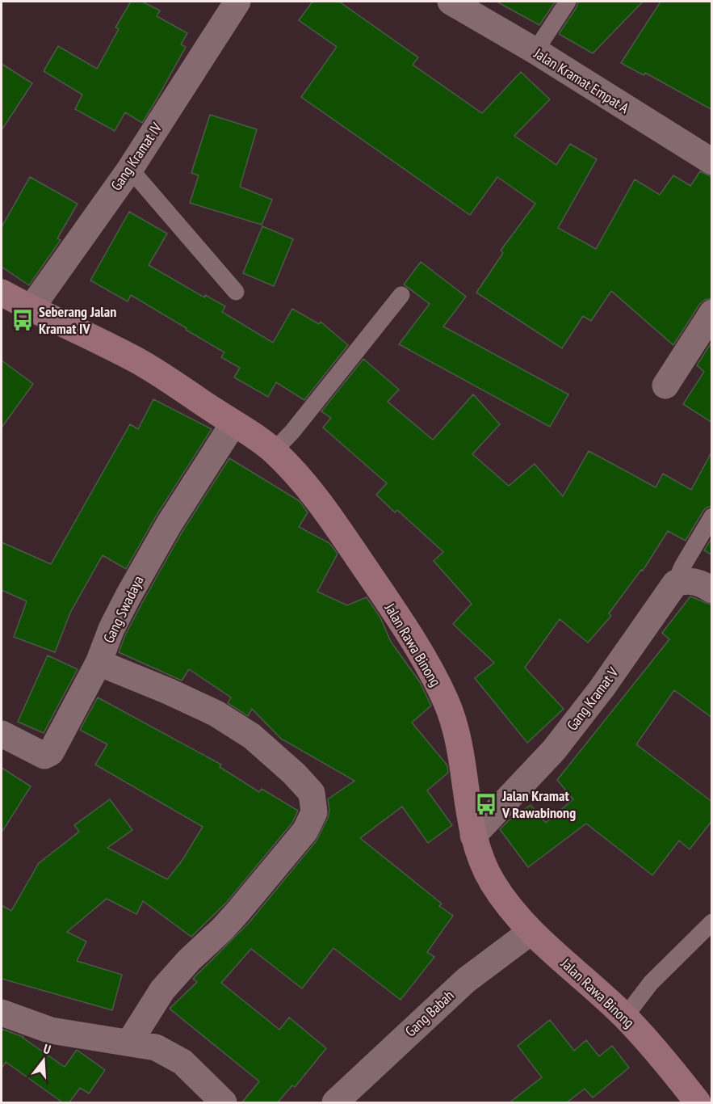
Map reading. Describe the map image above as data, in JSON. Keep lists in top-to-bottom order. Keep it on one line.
{"streets":{"main road":["Jalan Rawa Binong"],"street":["Jalan Kramat Empat A","Gang Kramat IV","Gang Swadaya","Gang Kramat V","Gang Babah"]},"crossings":[["Gang Kramat IV","Jalan Rawa Binong"],["Gang Swadaya","Jalan Rawa Binong"],["Jalan Rawa Binong","Gang Kramat V"],["Jalan Rawa Binong","Gang Babah"]],"places":{"bus stop":["Seberang Jalan Kramat IV","Jalan Kramat V Rawabinong"]},"north":"top"}
